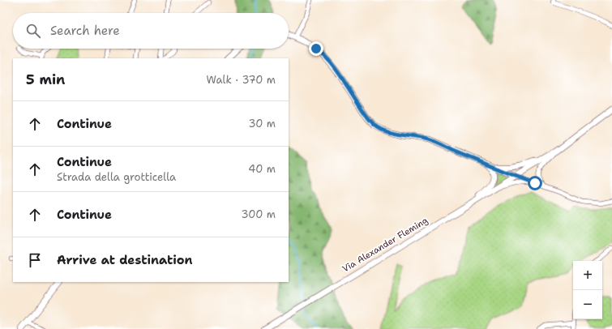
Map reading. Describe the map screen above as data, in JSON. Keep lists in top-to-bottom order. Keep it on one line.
{"streets":{"street":["Via Alexander Fleming"]},"page":{"search":"Search here","heading":["5 min","Walk · 370 m"],"list":[["Continue","30 m"],["Continue","Strada della grotticella","40 m"],["Continue","300 m"],"Arrive at destination"],"map_buttons":["+","−"]}}
